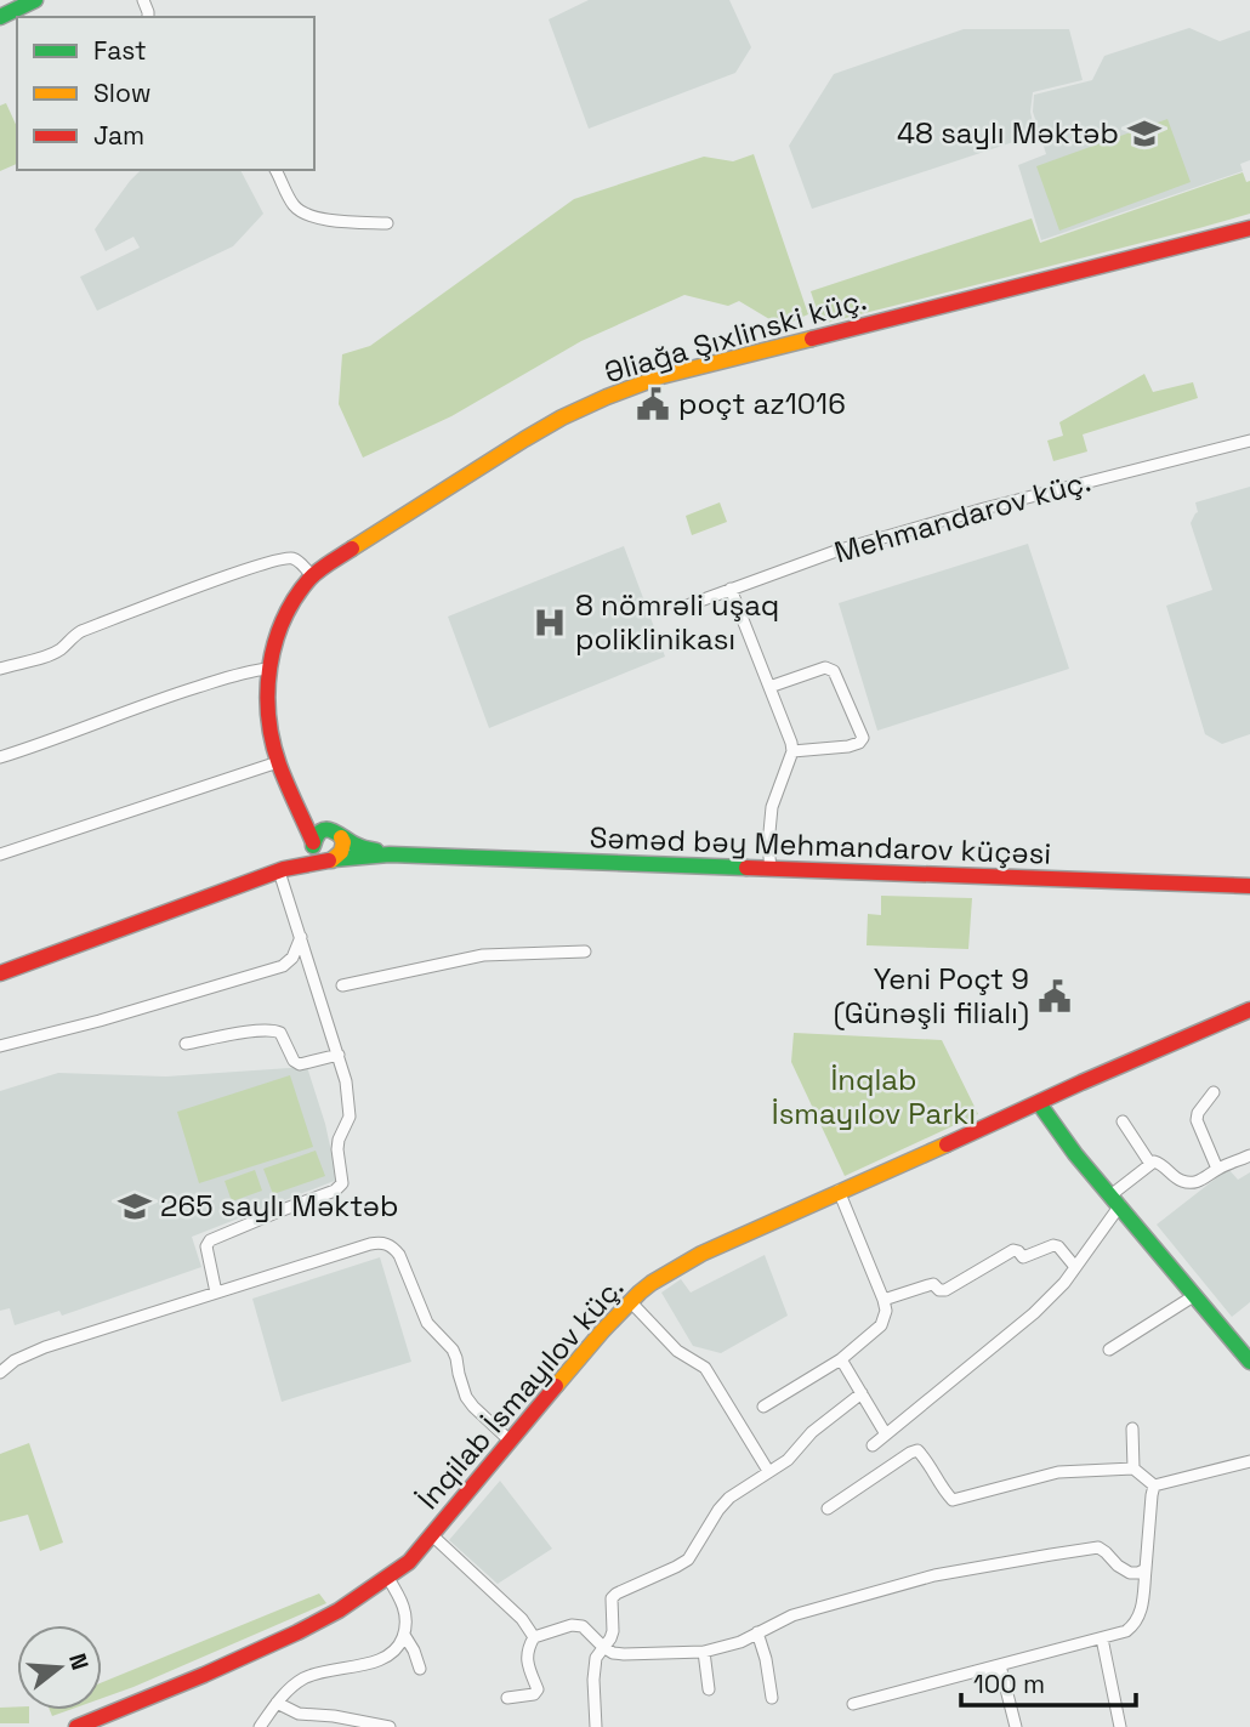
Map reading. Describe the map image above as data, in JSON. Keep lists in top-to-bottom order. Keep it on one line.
{"streets":{"main road":["Əliağa Şıxlinski küç.","Səməd bəy Mehmandarov küçəsi","İnqilab İsmayılov küç."],"street":["Mehmandarov küç."]},"parks":["İnqlab İsmayılov Parkı"],"places":{"school or university":["48 saylı Məktəb","265 saylı Məktəb"],"public building":["poçt az1016","Yeni Poçt 9 (Günəşli filialı)"],"hospital":["8 nömrəli uşaq poliklinikası"]},"legend":["Fast","Slow","Jam"],"scale_bar":"100 m","north":"right"}
